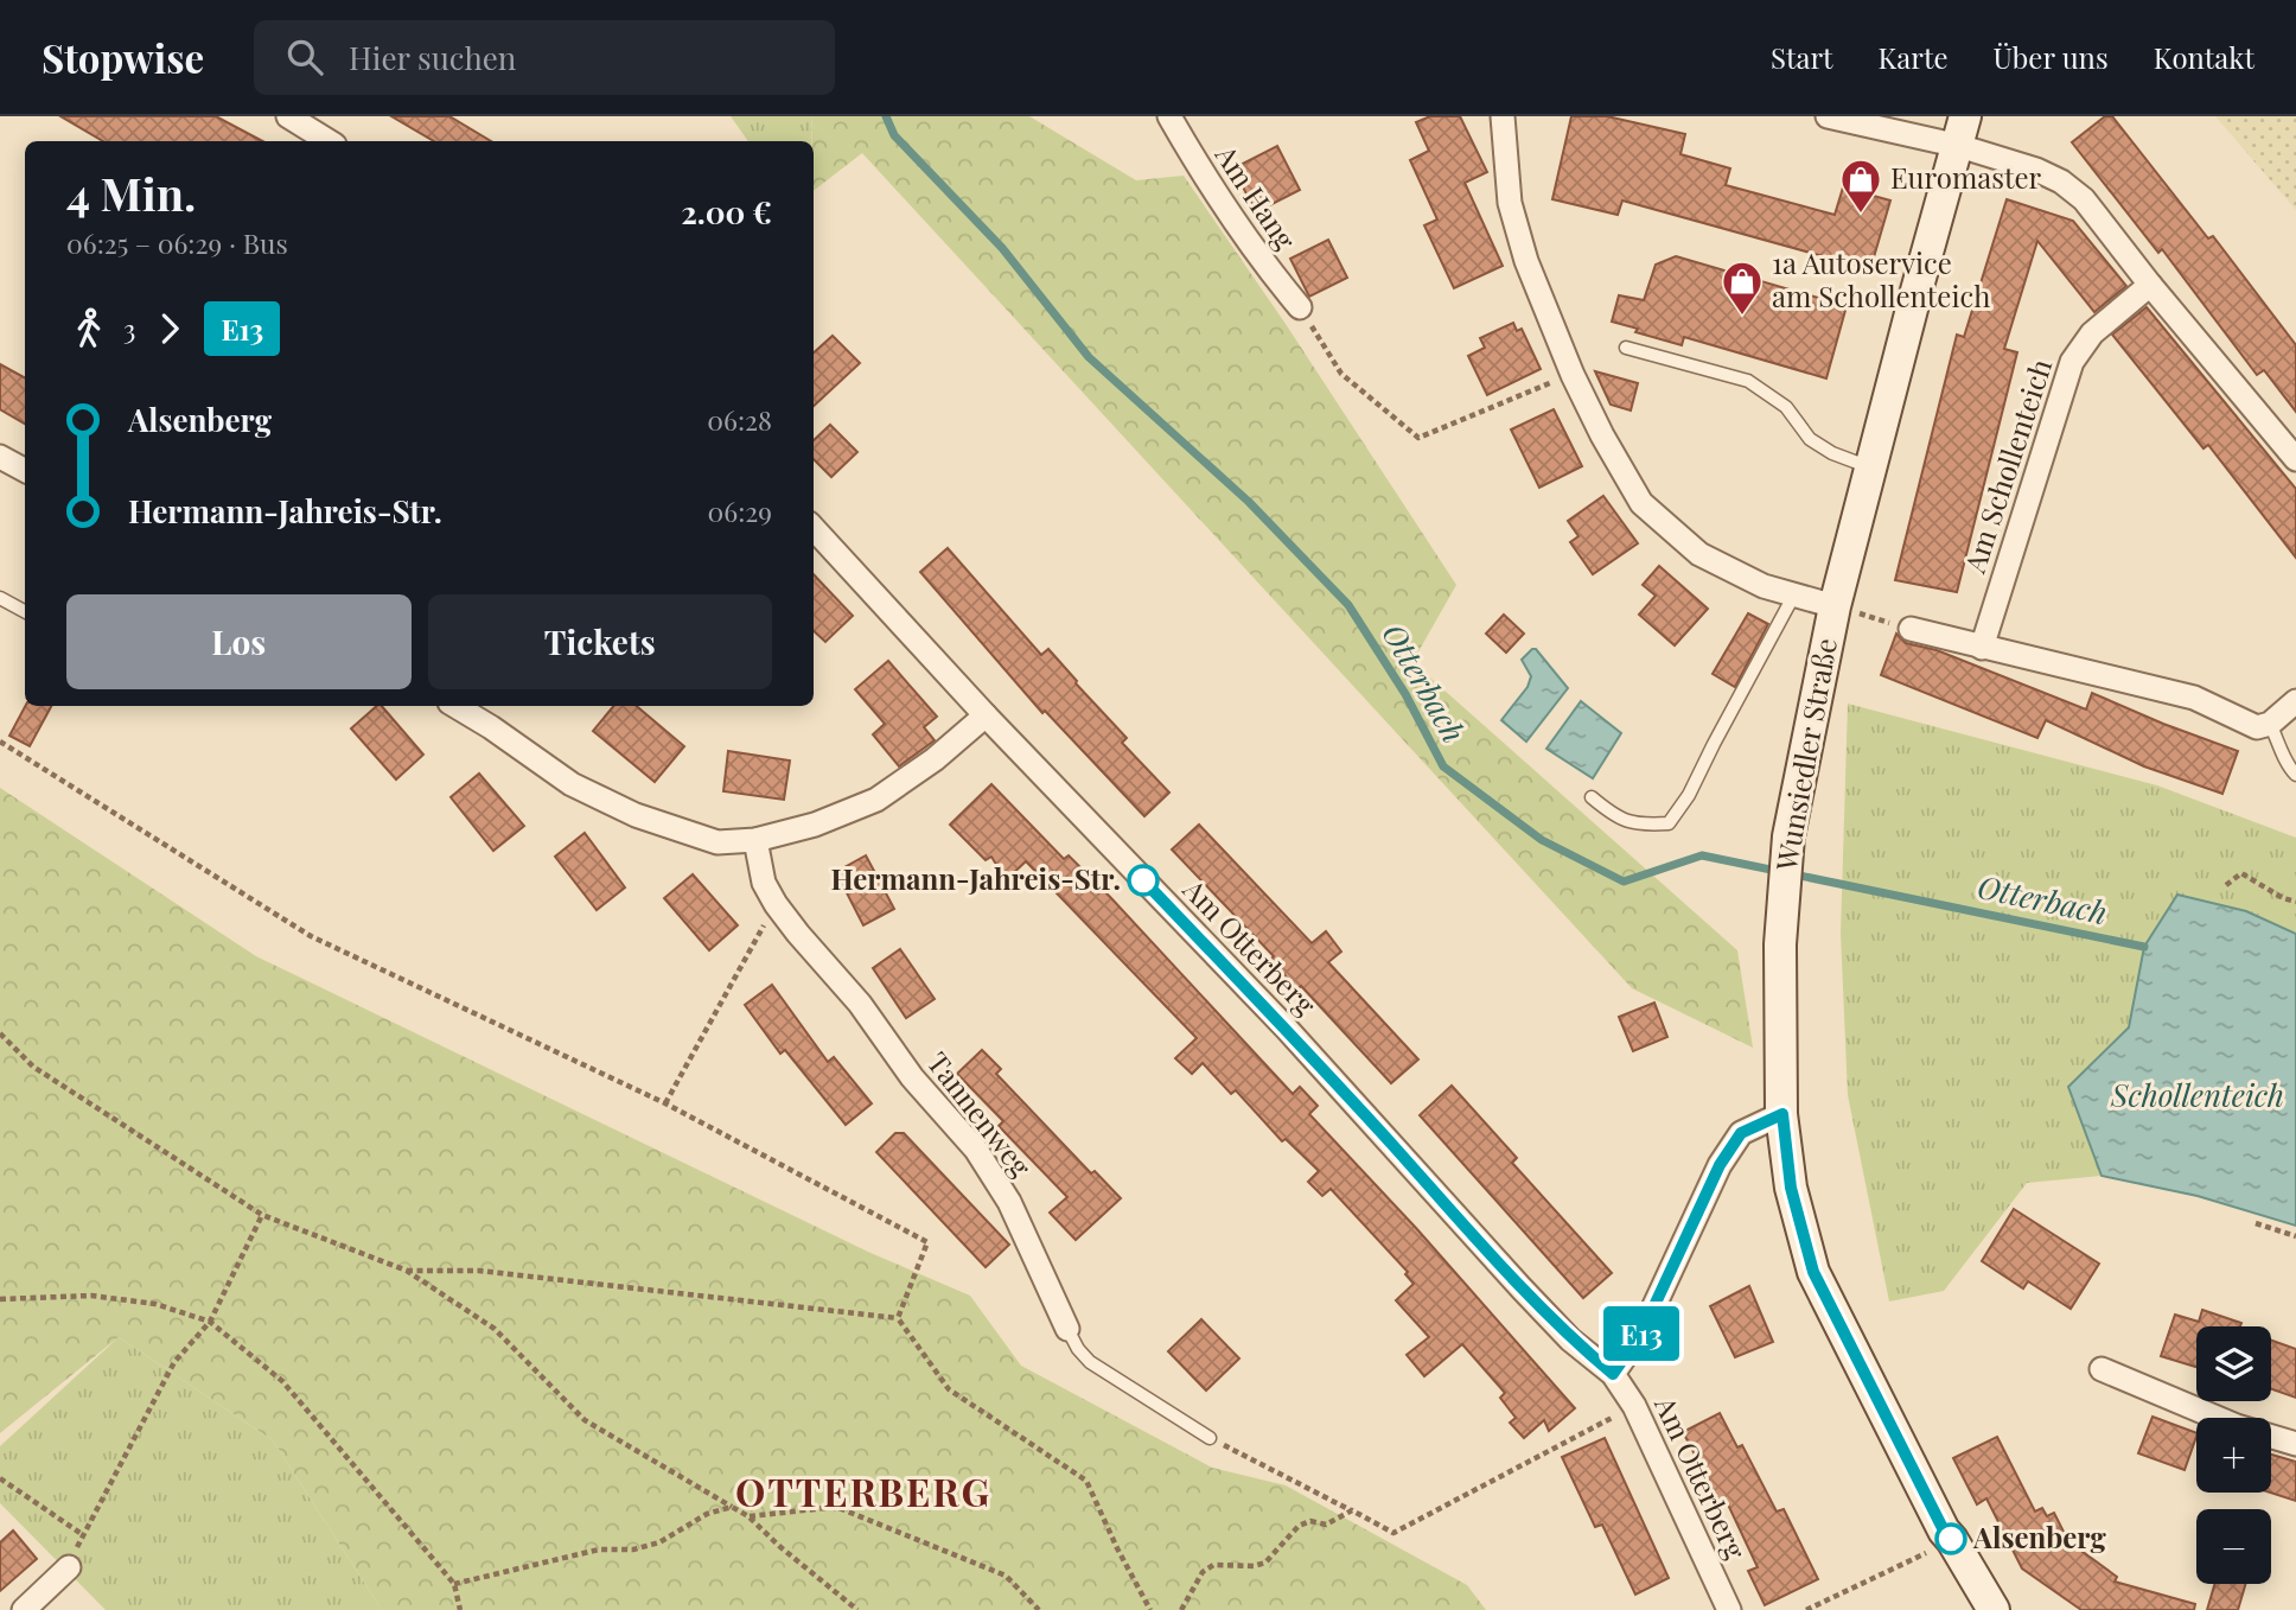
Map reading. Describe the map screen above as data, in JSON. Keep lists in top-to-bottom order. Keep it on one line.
{"streets":{"main road":["Wunsiedler Straße"],"street":["Am Hang","Am Schollenteich","Am Otterberg","Tannenweg"]},"districts":["OTTERBERG"],"water":["Otterbach","Schollenteich"],"places":{"shop":["Euromaster","1a Autoservice am Schollenteich"],"other":["Hermann-Jahreis-Str.","Alsenberg"]},"lines":["bus line E13"],"page":{"header":"Stopwise","search":"Hier suchen","nav":["Start","Karte","Über uns","Kontakt"],"on_map":"E13","heading":["4 Min.","06:25 – 06:29 · Bus","2.00 €"],"legs":["3","E13"],"list":[{"name":"Alsenberg","value":"06:28"},{"name":"Hermann-Jahreis-Str.","value":"06:29"}],"buttons":["Los","Tickets"],"map_buttons":["+","−"]}}
